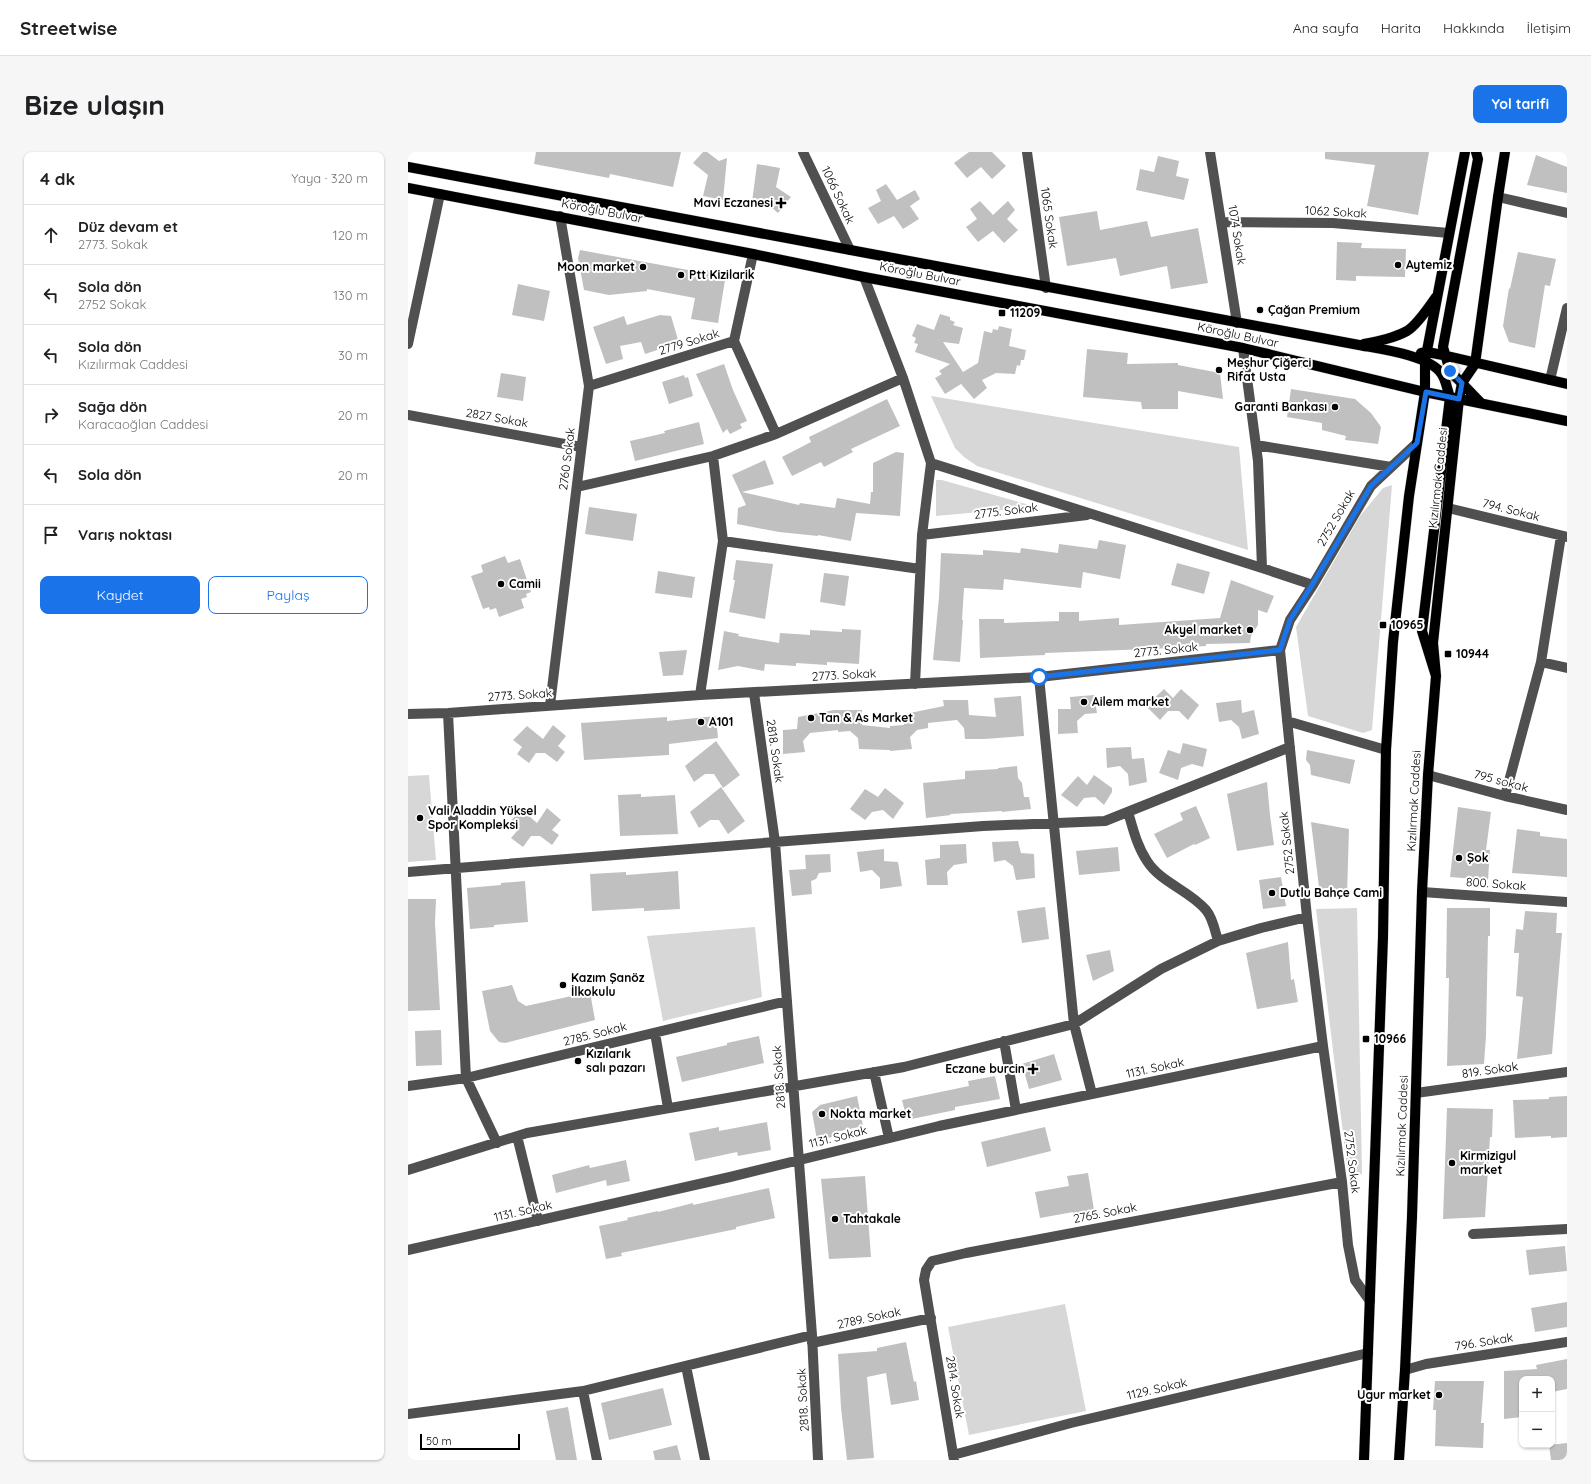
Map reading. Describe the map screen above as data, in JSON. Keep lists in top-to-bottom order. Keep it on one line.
{"streets":{"main road":["Köroğlu Bulvar","Kızılırmak Caddesi"],"street":["1066 Sokak","1062 Sokak","1065 Sokak","1074 Sokak","2779 Sokak","2827 Sokak","2760 Sokak","794. Sokak","2775. Sokak","2752 Sokak","2773. Sokak","2818. Sokak","795 sokak","800. Sokak","2785. Sokak","1131. Sokak","819. Sokak","2765. Sokak","2789. Sokak","796. Sokak","2814. Sokak","1129. Sokak"]},"crossings":[["1066 Sokak","Köroğlu Bulvar"],["Köroğlu Bulvar","1065 Sokak"],["Köroğlu Bulvar","1074 Sokak"],["Köroğlu Bulvar","2779 Sokak"],["Köroğlu Bulvar","2760 Sokak"],["Köroğlu Bulvar","Kızılırmak Caddesi"],["1062 Sokak","1074 Sokak"],["1062 Sokak","Kızılırmak Caddesi"],["2779 Sokak","2760 Sokak"],["2827 Sokak","2760 Sokak"],["2760 Sokak","2773. Sokak"],["Kızılırmak Caddesi","794. Sokak"],["Kızılırmak Caddesi","2752 Sokak"],["Kızılırmak Caddesi","795 sokak"],["Kızılırmak Caddesi","800. Sokak"],["Kızılırmak Caddesi","819. Sokak"],["Kızılırmak Caddesi","796. Sokak"],["Kızılırmak Caddesi","1129. Sokak"],["2752 Sokak","2773. Sokak"],["2752 Sokak","1131. Sokak"],["2752 Sokak","2765. Sokak"],["2773. Sokak","2818. Sokak"],["2818. Sokak","2785. Sokak"],["2818. Sokak","1131. Sokak"],["2818. Sokak","2789. Sokak"],["2765. Sokak","2789. Sokak"],["2765. Sokak","2814. Sokak"],["2789. Sokak","2814. Sokak"],["2814. Sokak","1129. Sokak"]],"places":{"health":["Mavi Eczanesi","Eczane burcin"],"other":["Aytemiz","Moon market","Ptt Kizilarik","Çağan Premium","Meşhur Çiğerci Rifat Usta","Garanti Bankası","Camii","Akyel market","Ailem market","Tan & As Market","A101","Vali Aladdin Yüksel Spor Kompleksi","Şok","Dutlu Bahçe Cami","Kazım Şanöz İlkokulu","Kızılarık salı pazarı","Nokta market","Kirmizigul market","Tahtakale","Ugur market"],"transit":["11209","10965","10944","10966"]},"scale_bar":"50 m","page":{"header":"Streetwise","nav":["Ana sayfa","Harita","Hakkında","İletişim"],"buttons":["Yol tarifi",["Kaydet","Paylaş"]],"title":"Bize ulaşın","heading":["4 dk","Yaya · 320 m"],"list":[["Düz devam et","2773. Sokak","120 m"],["Sola dön","2752 Sokak","130 m"],["Sola dön","Kızılırmak Caddesi","30 m"],["Sağa dön","Karacaoğlan Caddesi","20 m"],["Sola dön","20 m"],"Varış noktası"],"map_buttons":["+","−"],"scale":"50 m"}}
